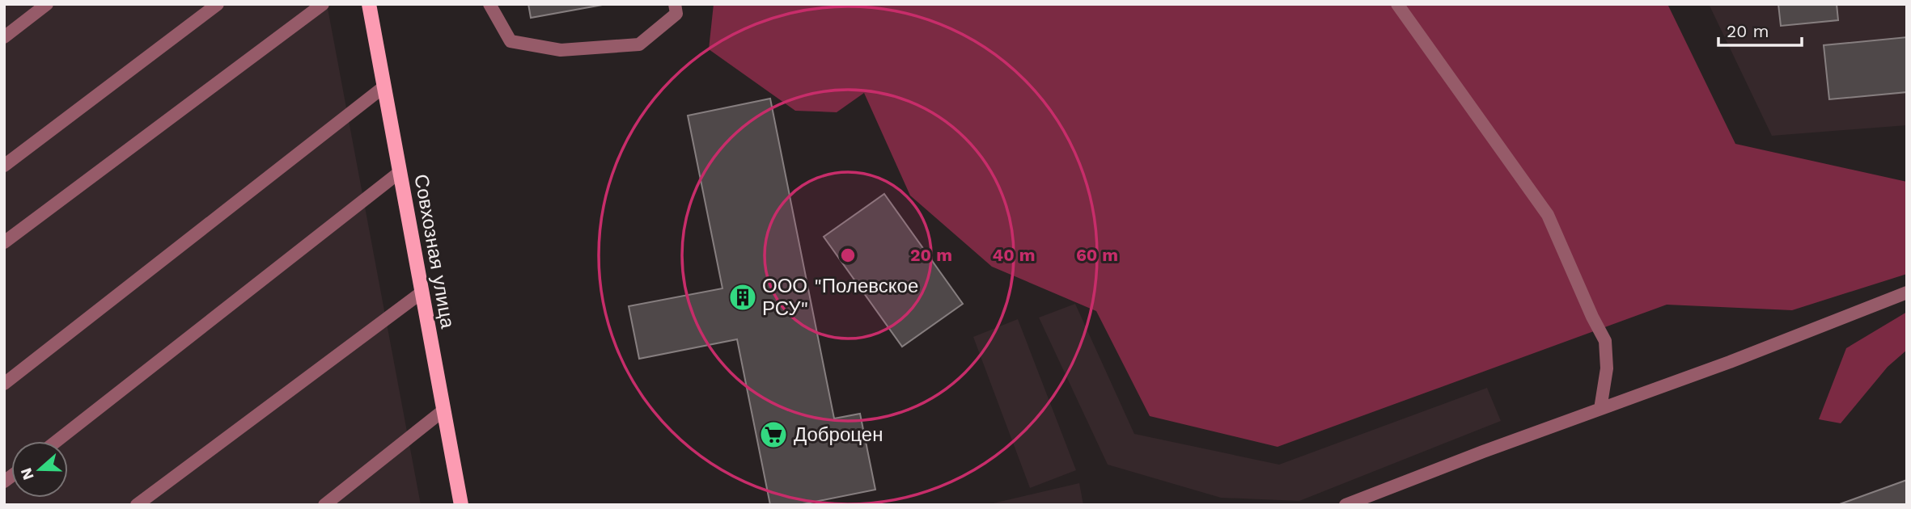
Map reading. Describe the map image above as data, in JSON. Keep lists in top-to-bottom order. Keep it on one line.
{"streets":{"main road":["Совхозная улица"]},"places":{"building":["ООО \"Полевское РСУ\""],"supermarket":["Доброцен"]},"scale_bar":"20 m","north":"left","rings":["20 m","40 m","60 m"]}
